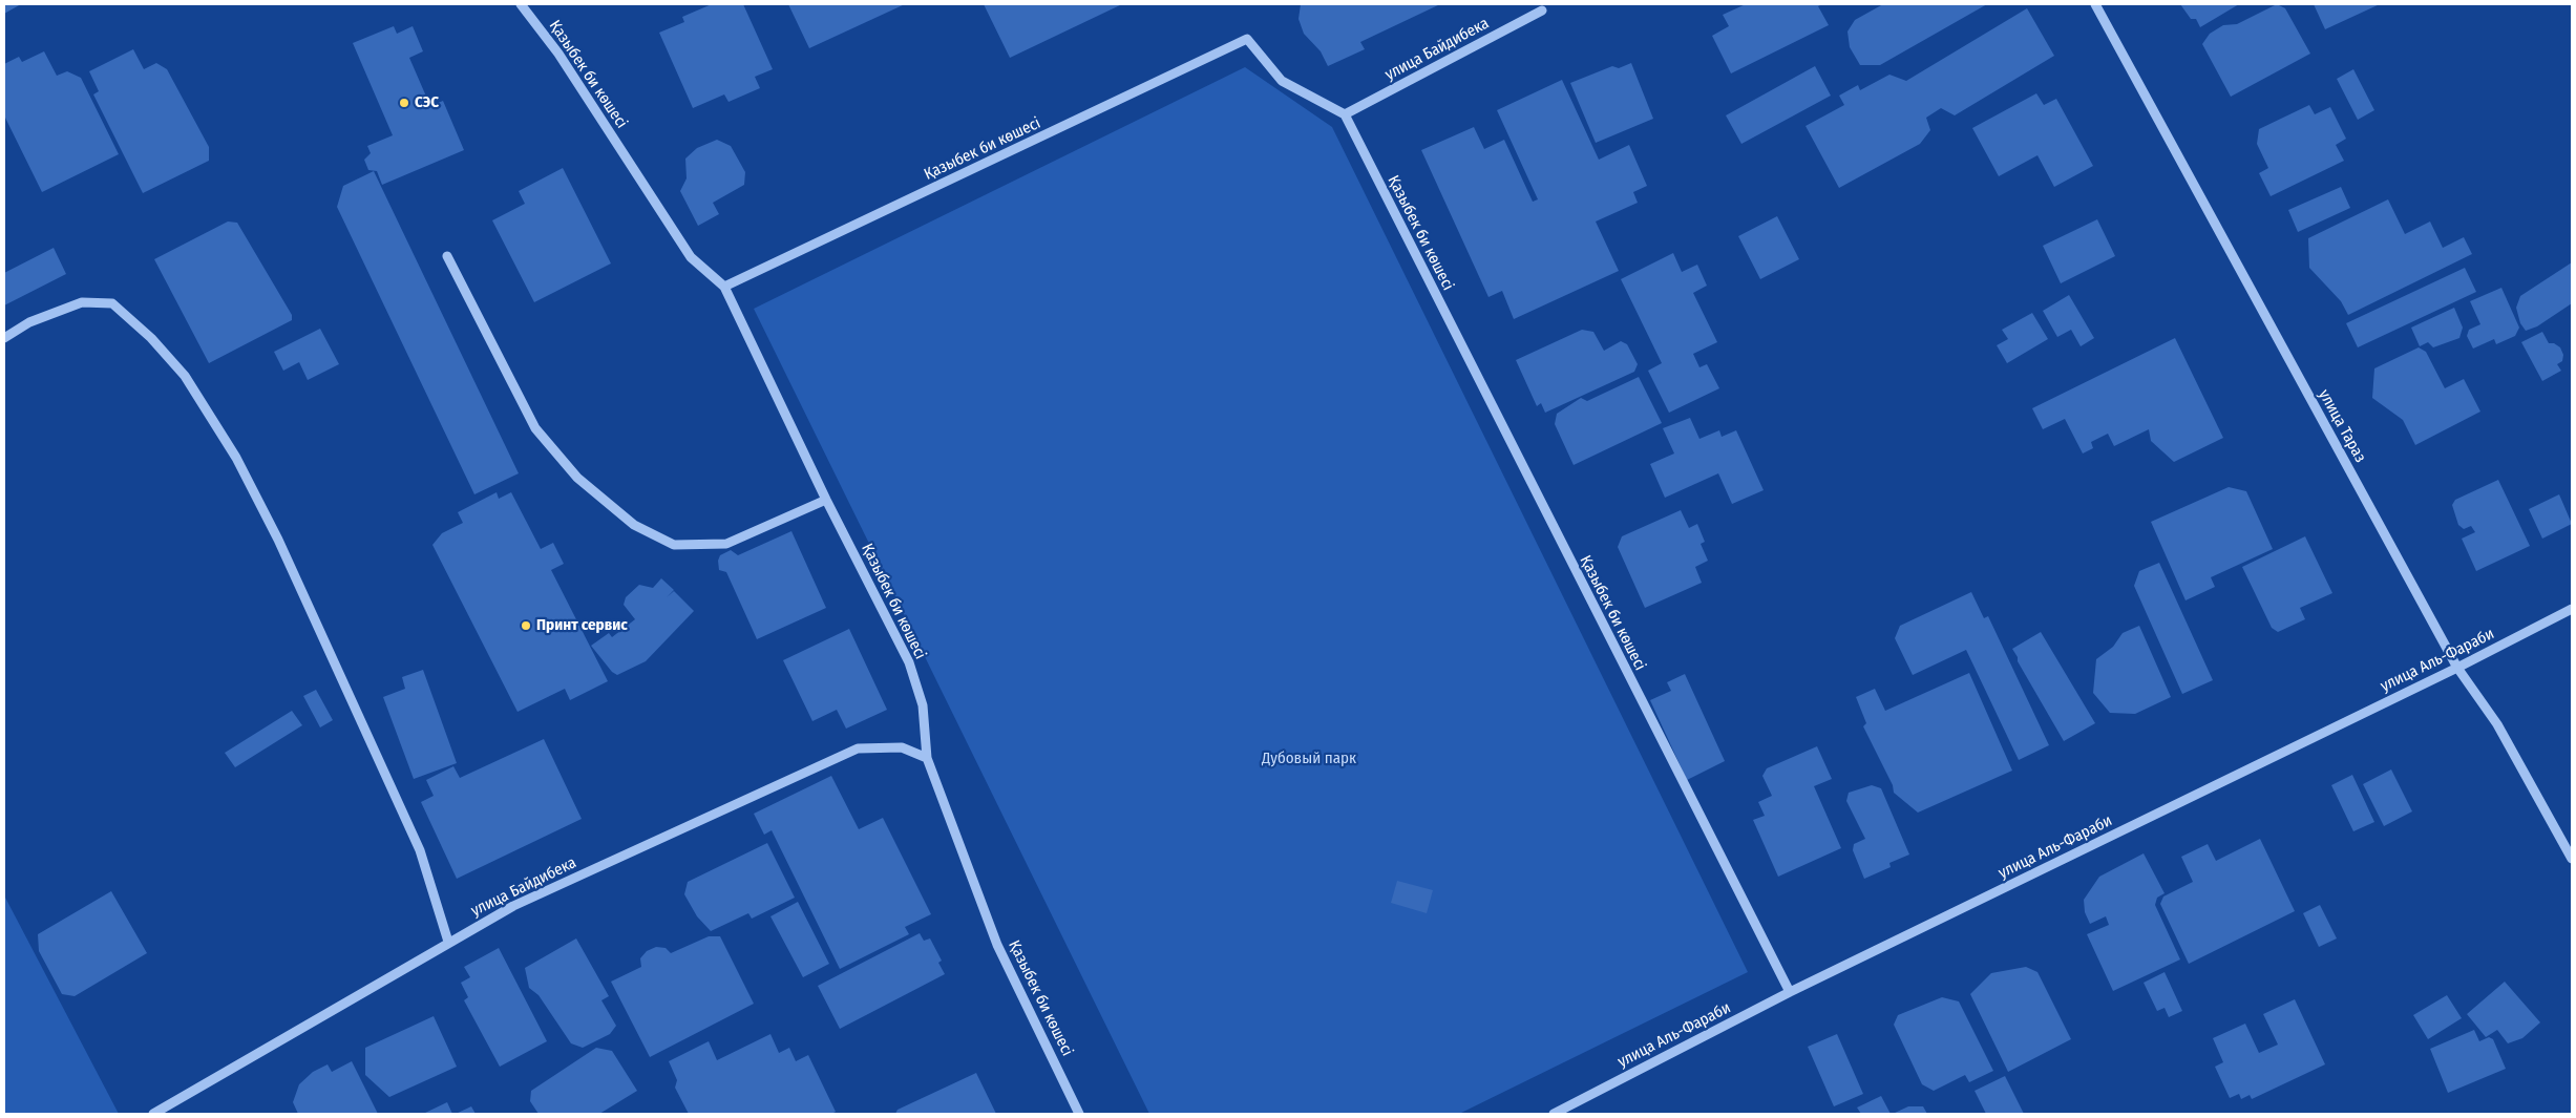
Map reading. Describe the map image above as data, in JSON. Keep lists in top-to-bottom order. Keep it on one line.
{"streets":{"street":["улица Байдибека","Қазыбек би көшесі","улица Тараз","улица Аль-Фараби"]},"crossings":[["улица Байдибека","Қазыбек би көшесі"],["Қазыбек би көшесі","улица Аль-Фараби"],["улица Тараз","улица Аль-Фараби"]],"parks":["Дубовый парк"],"places":["СЭС","Принт сервис"]}
